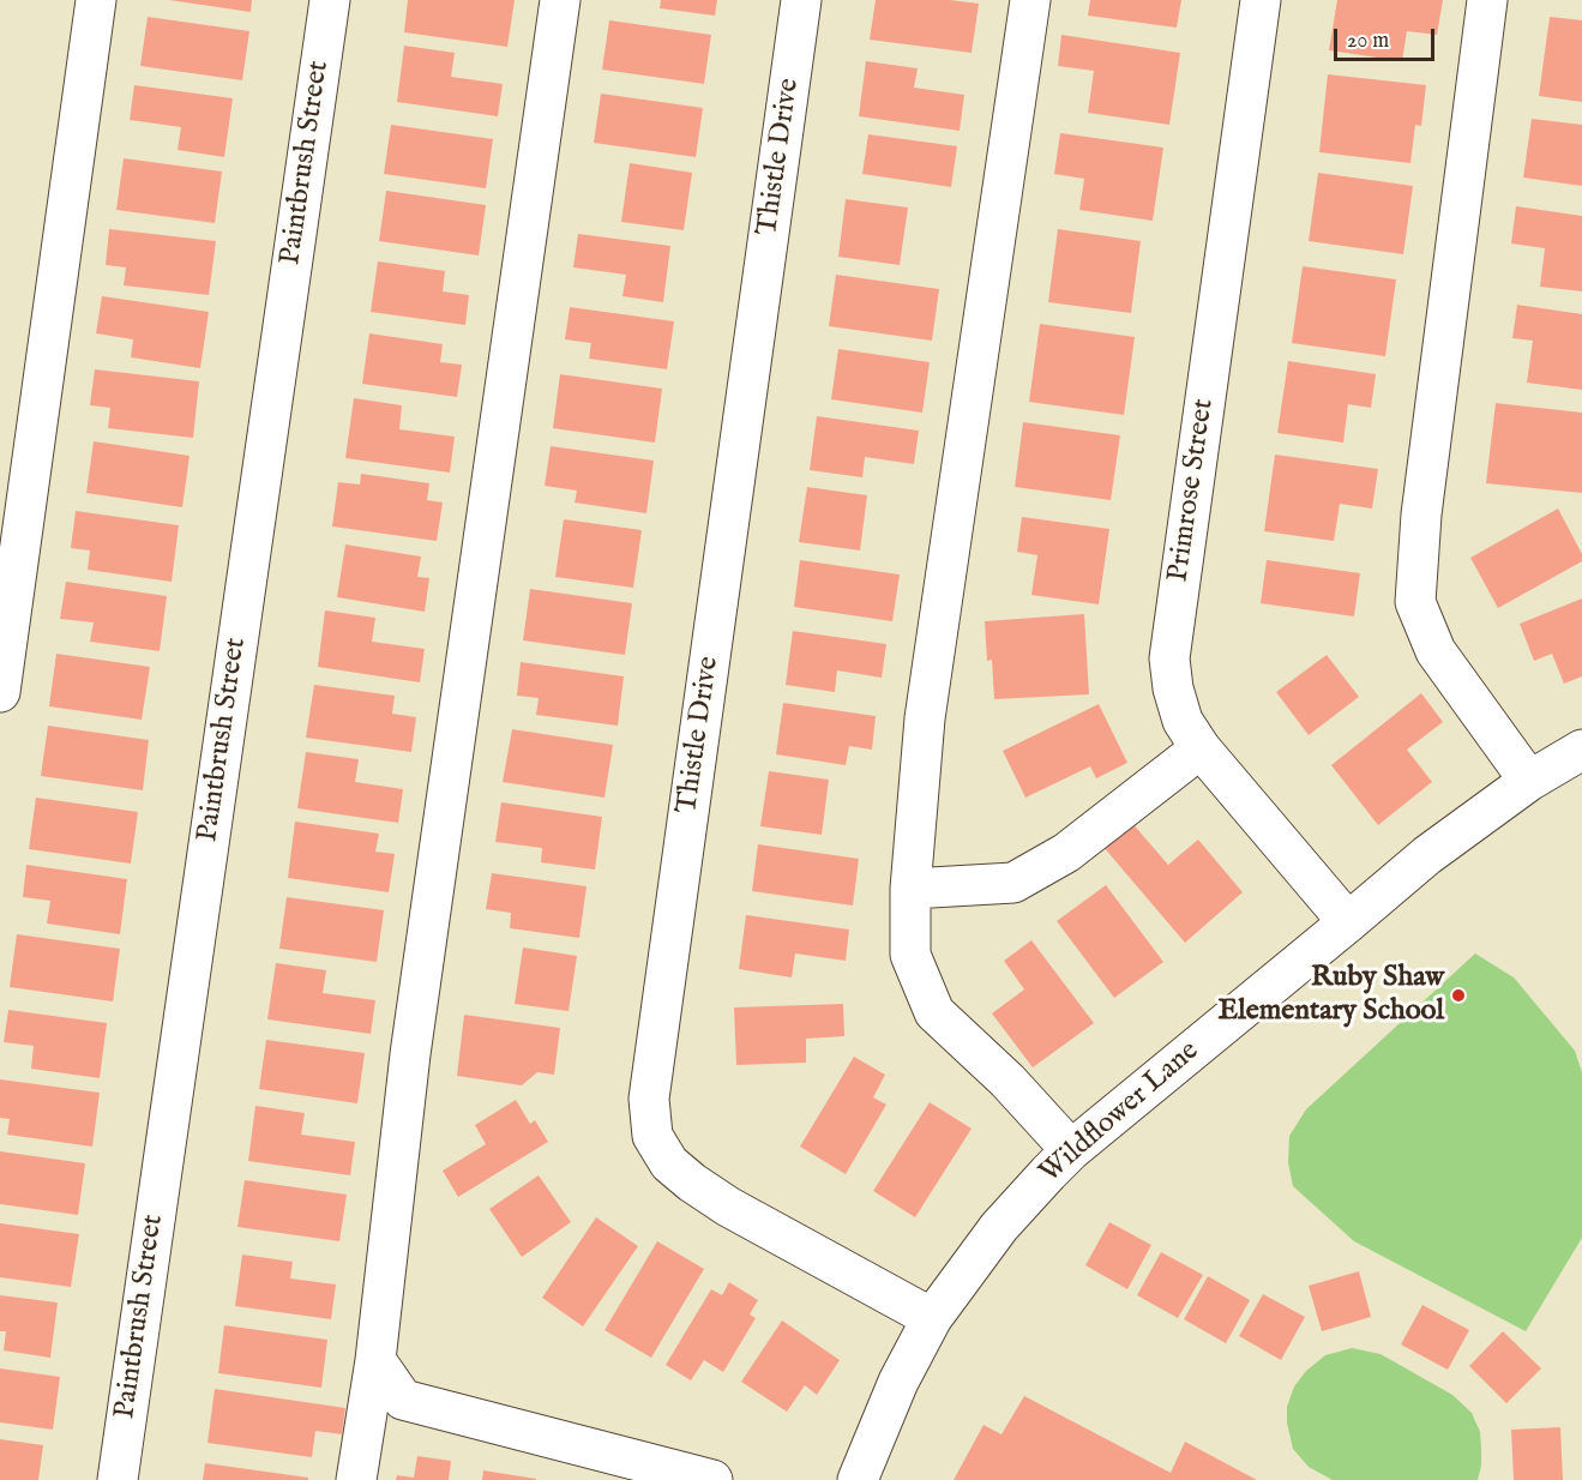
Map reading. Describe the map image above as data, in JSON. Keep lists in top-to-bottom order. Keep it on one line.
{"streets":{"street":["Thistle Drive","Paintbrush Street","Primrose Street","Wildflower Lane"]},"crossings":[["Thistle Drive","Wildflower Lane"],["Primrose Street","Wildflower Lane"]],"places":["Ruby Shaw Elementary School"],"scale_bar":"20 m"}
